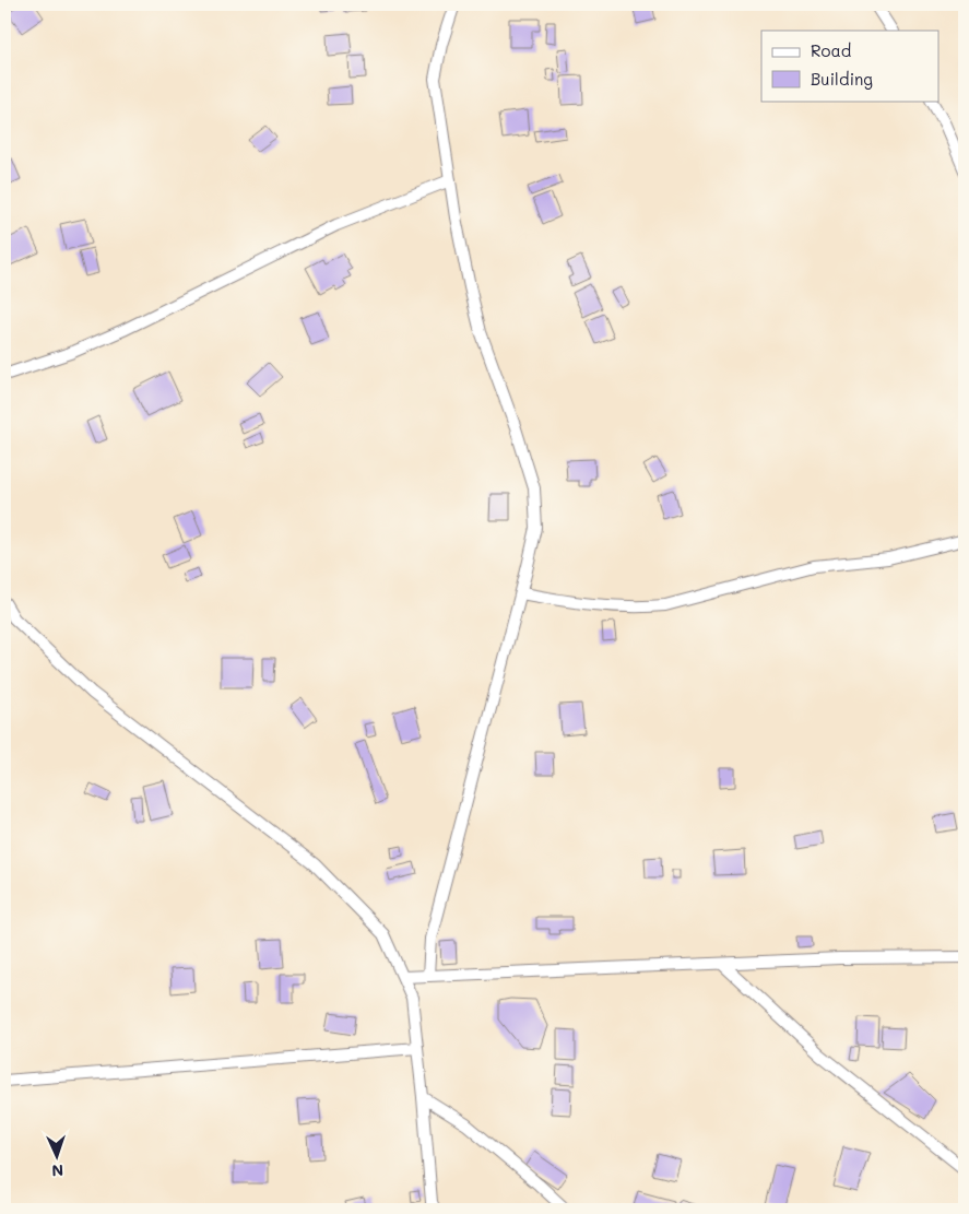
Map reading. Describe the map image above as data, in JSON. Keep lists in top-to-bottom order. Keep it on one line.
{"legend":["Road","Building"],"north":"bottom"}
